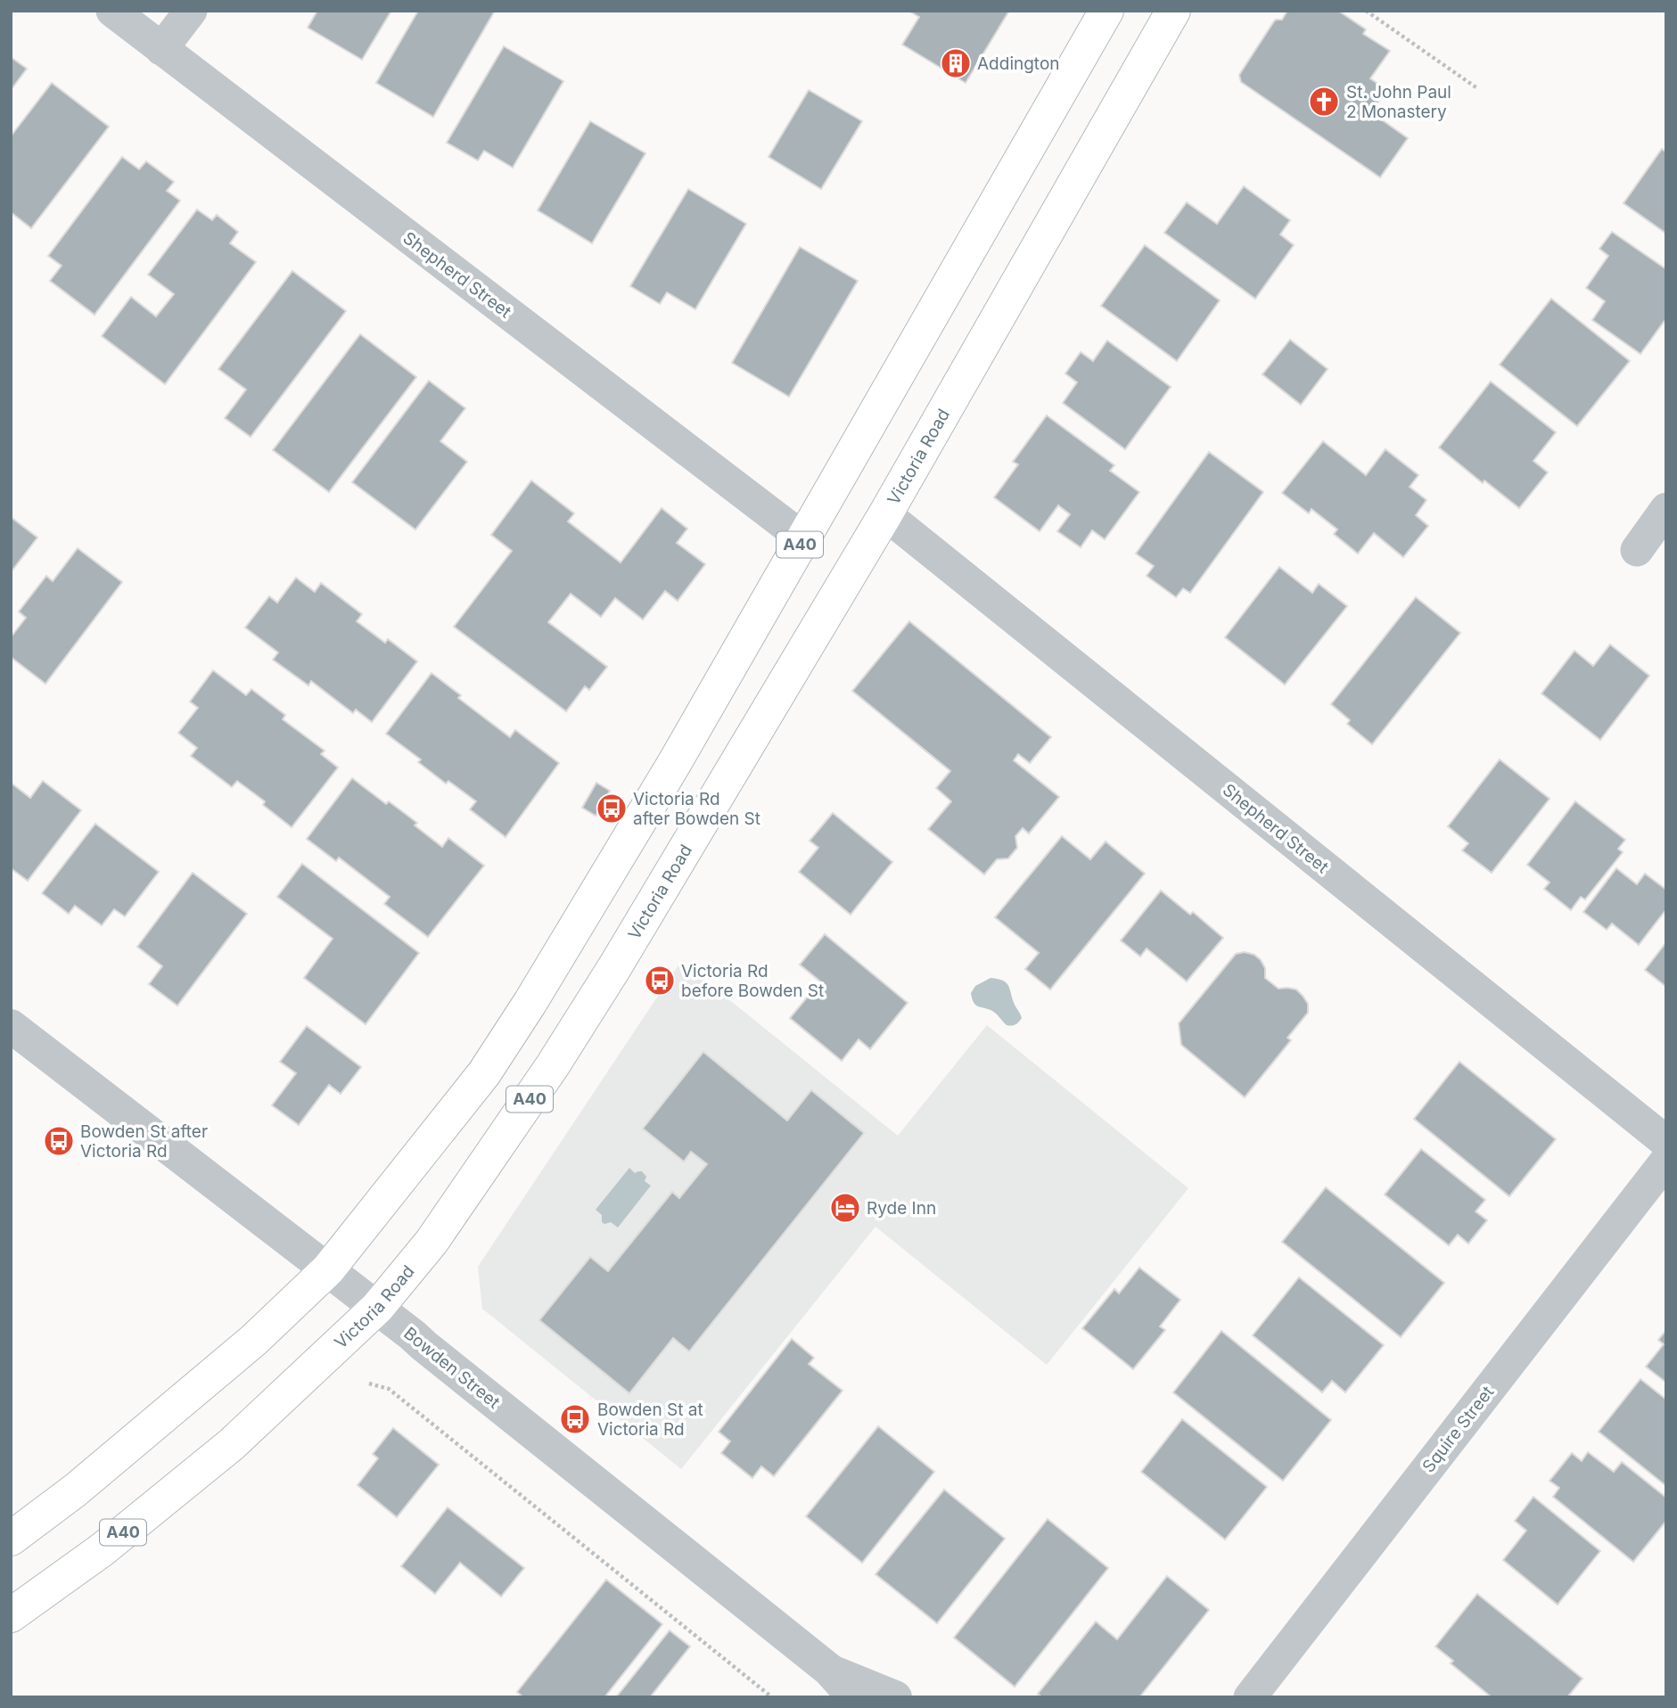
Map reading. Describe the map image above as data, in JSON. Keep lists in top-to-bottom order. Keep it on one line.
{"streets":{"highway":["Victoria Road","A40"],"street":["Shepherd Street","Bowden Street","Squire Street"]},"crossings":[["Shepherd Street","Victoria Road"],["Shepherd Street","A40"],["Victoria Road","Bowden Street"],["A40","Bowden Street"]],"places":{"building":["Addington"],"church":["St. John Paul 2 Monastery"],"bus stop":["Victoria Rd after Bowden St","Victoria Rd before Bowden St","Bowden St after Victoria Rd","Bowden St at Victoria Rd"],"hotel":["Ryde Inn"]}}
